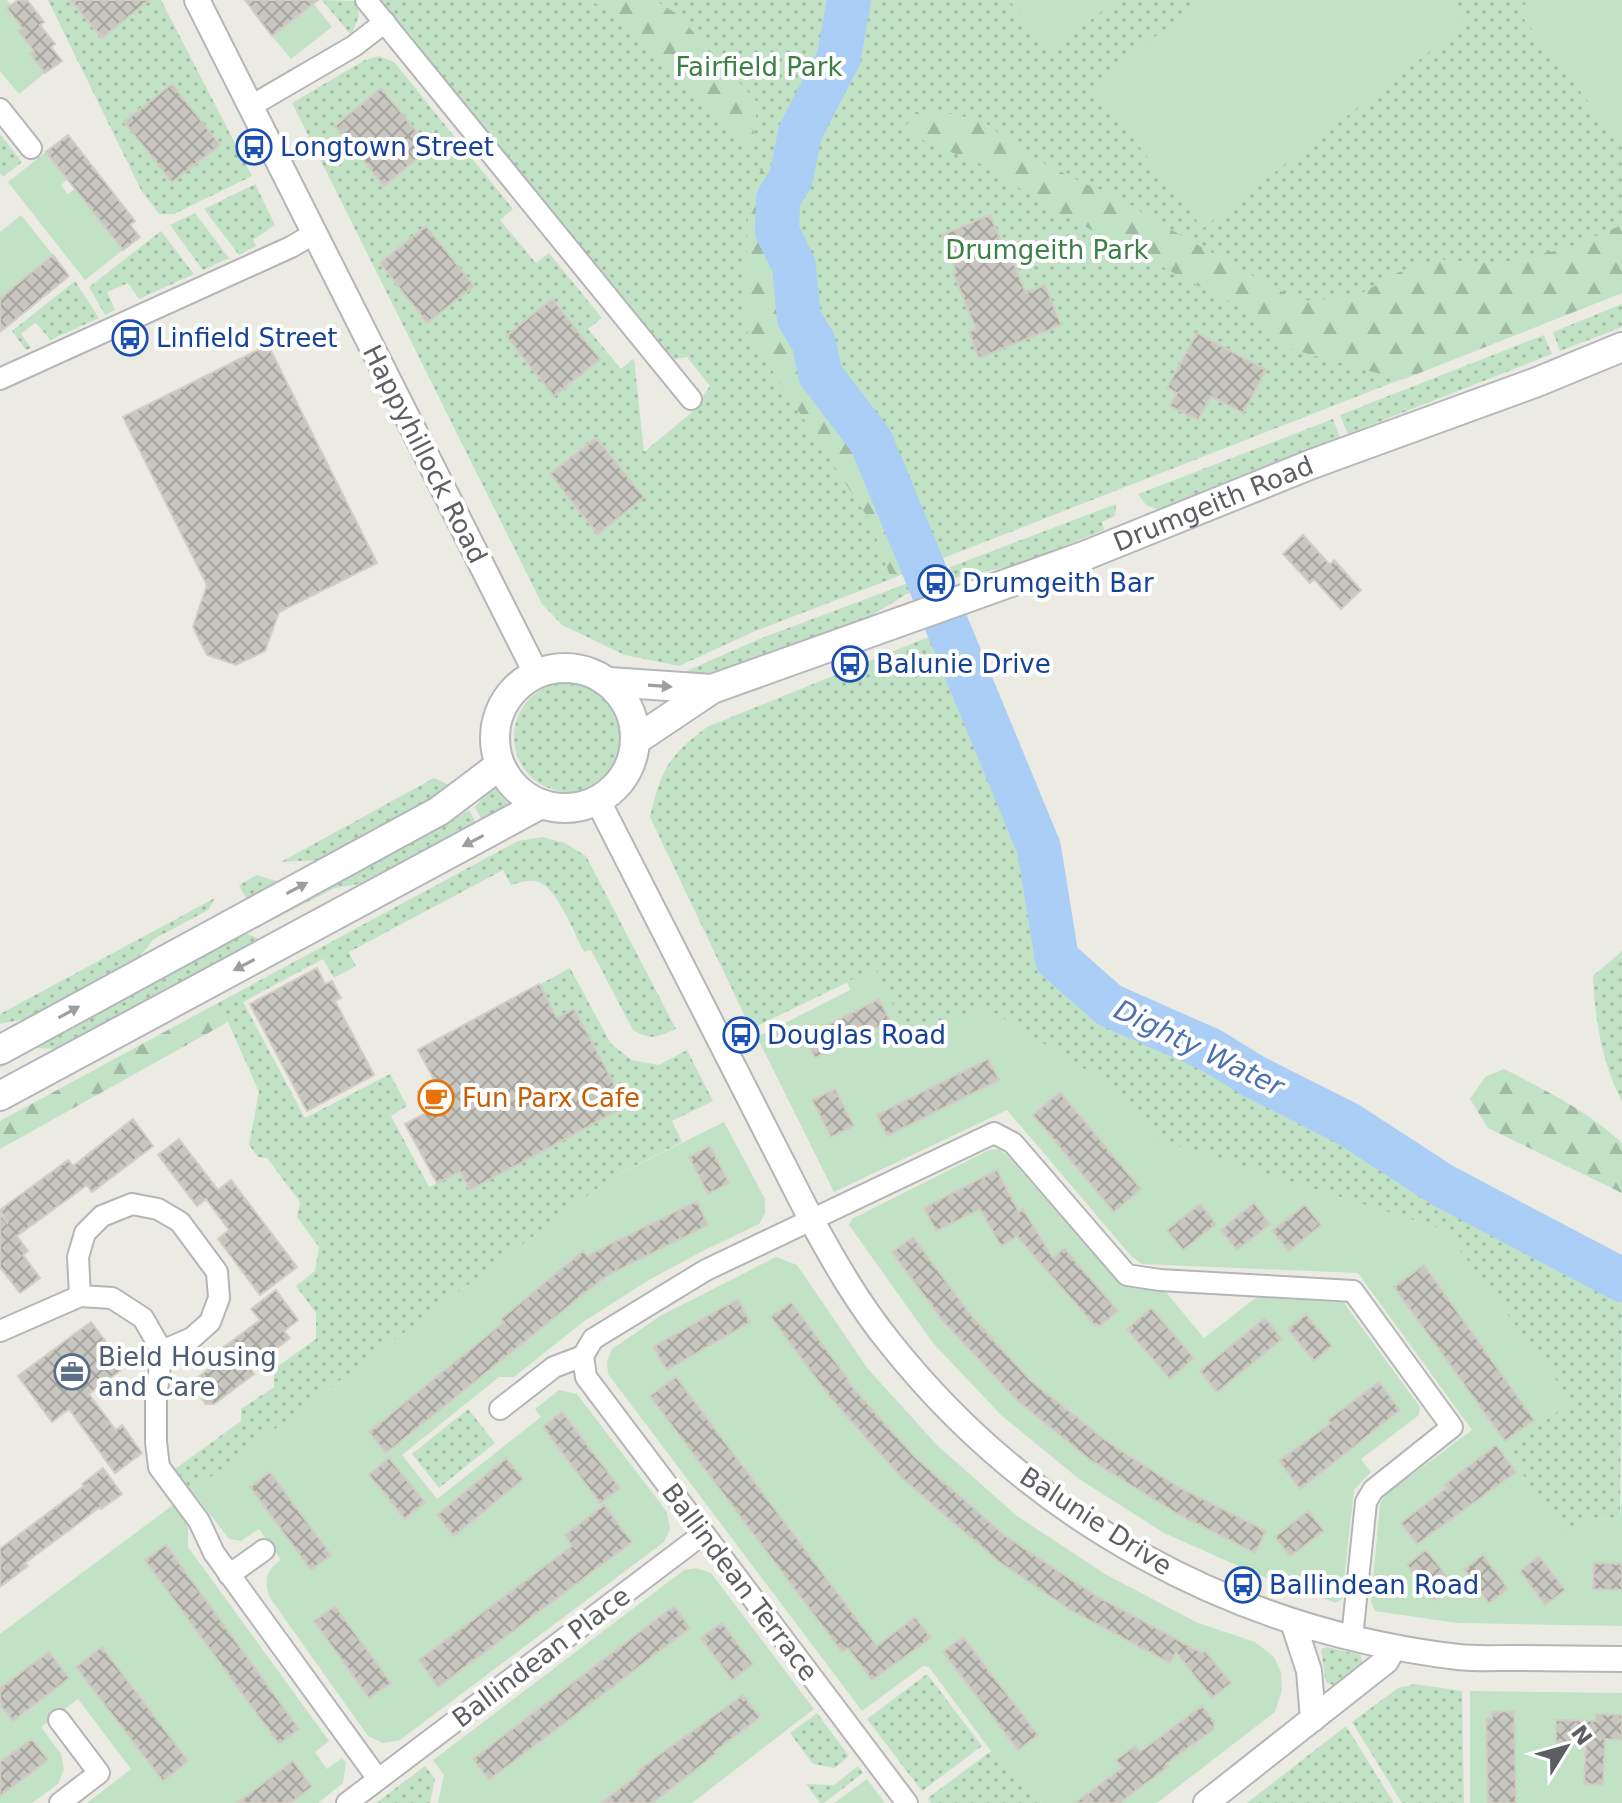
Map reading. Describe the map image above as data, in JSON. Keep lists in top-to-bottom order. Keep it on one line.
{"streets":{"main road":["Drumgeith Road"],"street":["Happyhillock Road","Balunie Drive","Ballindean Terrace","Ballindean Place"]},"crossings":[["Happyhillock Road","Drumgeith Road"],["Happyhillock Road","Balunie Drive"],["Drumgeith Road","Balunie Drive"],["Ballindean Terrace","Ballindean Place"]],"water":["Dighty Water"],"parks":["Fairfield Park","Drumgeith Park"],"places":{"bus stop":["Longtown Street","Linfield Street","Drumgeith Bar","Balunie Drive","Douglas Road","Ballindean Road"],"cafe":["Fun Parx Cafe"],"office":["Bield Housing and Care"]},"north":"top right"}
